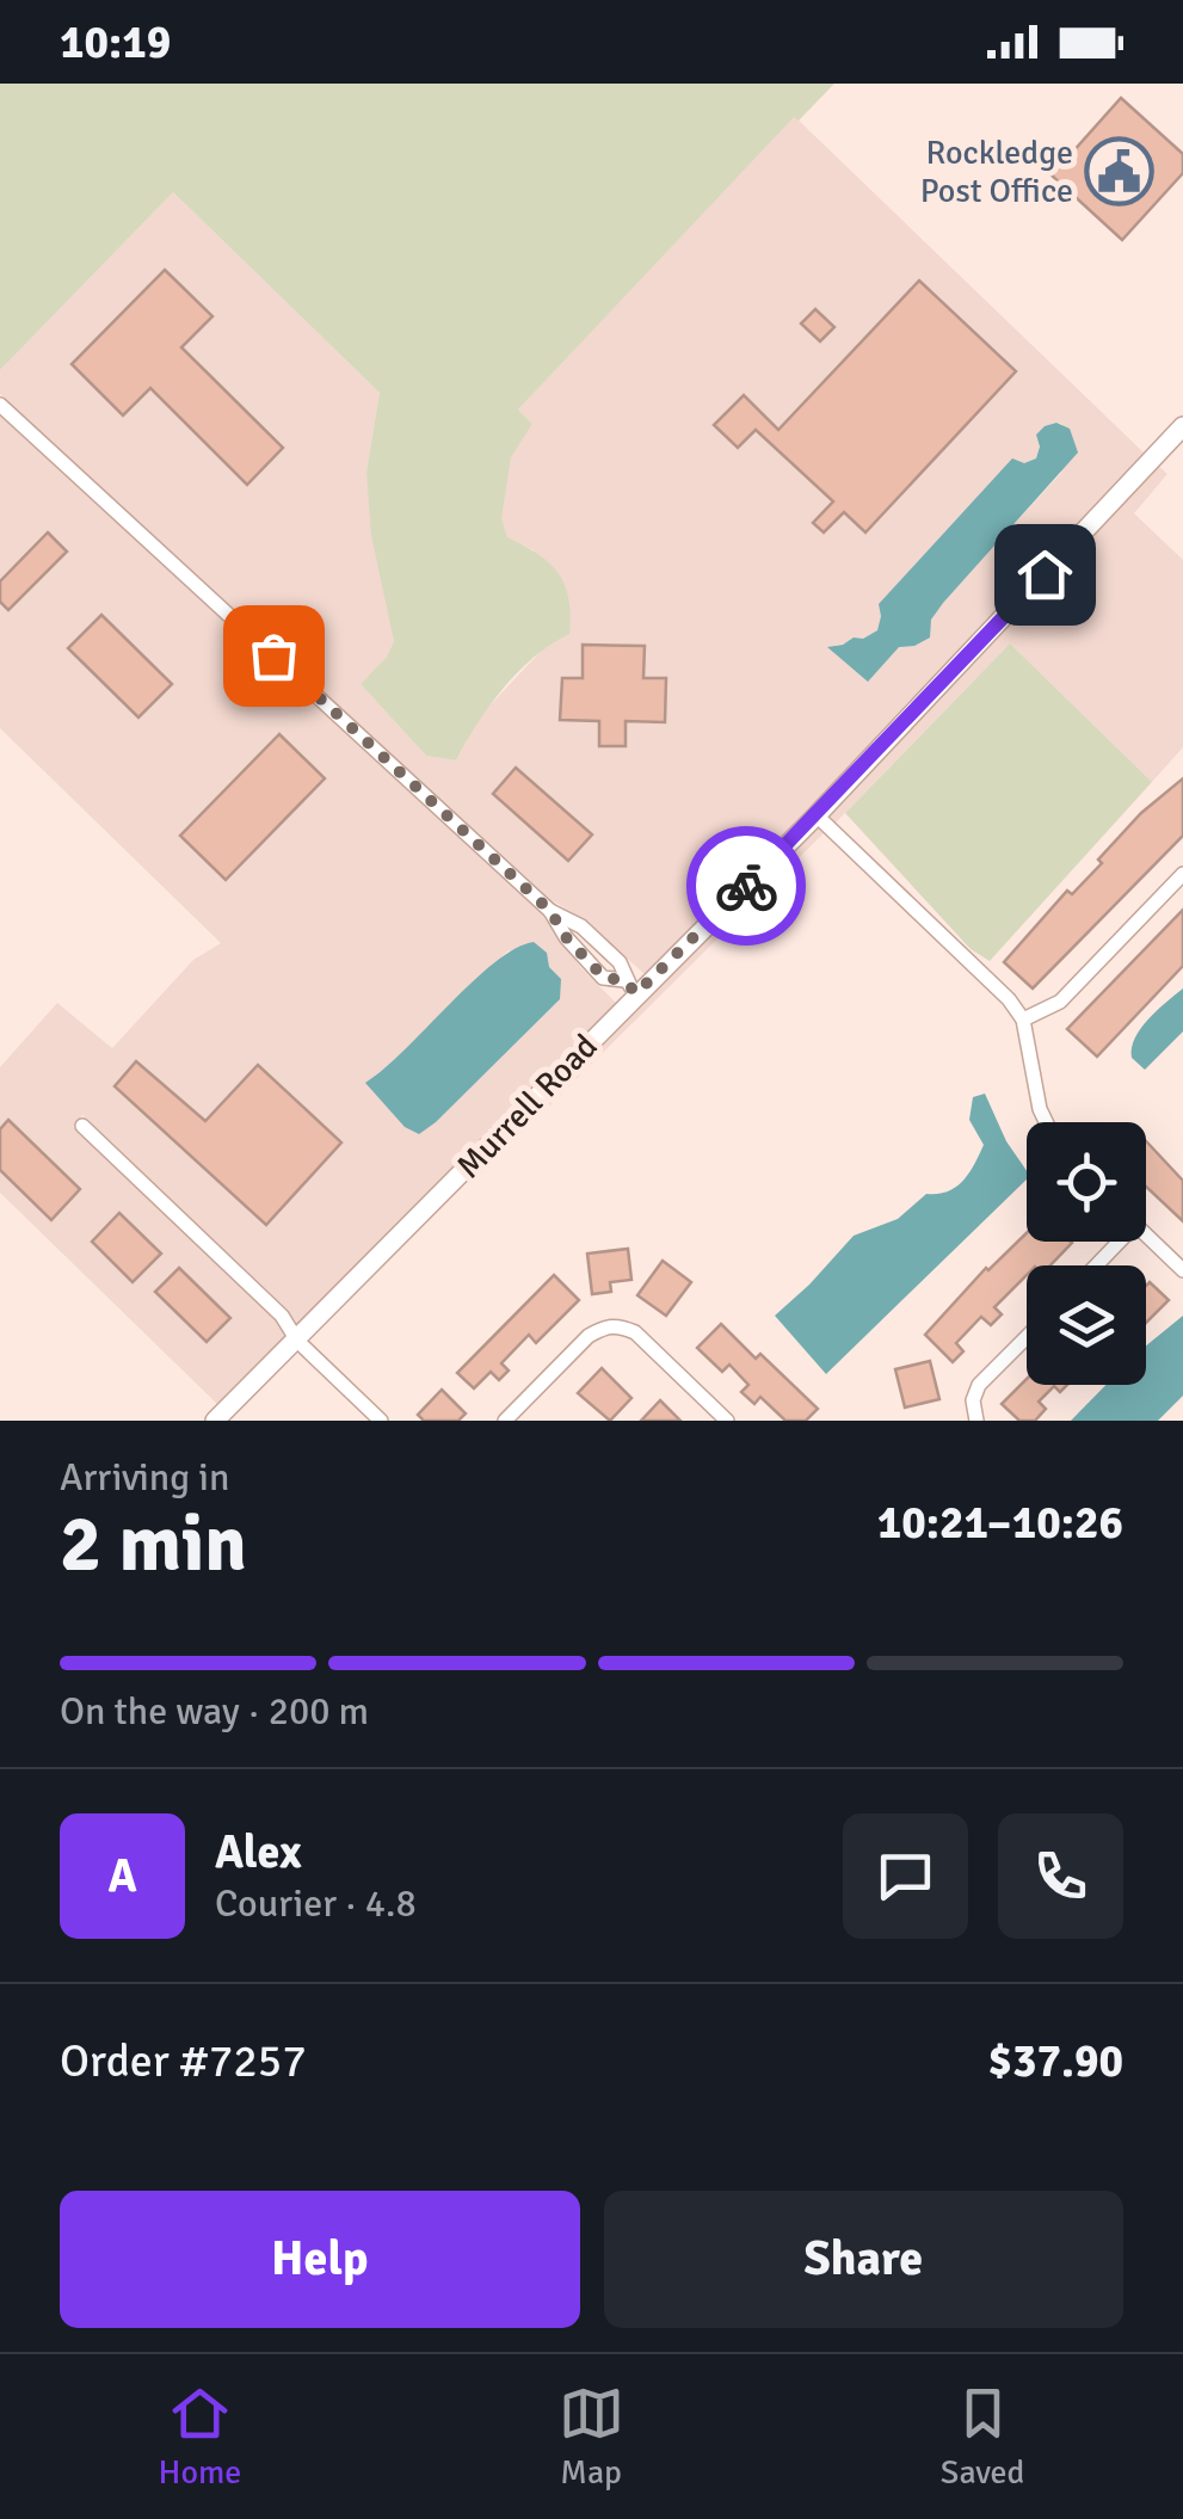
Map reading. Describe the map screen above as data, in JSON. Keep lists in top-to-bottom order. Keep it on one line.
{"streets":{"street":["Murrell Road"]},"places":{"public building":["Rockledge Post Office"]},"page":{"status":"10:19","heading":["2 min","Arriving in","10:21–10:26"],"panel":["Alex","Courier · 4.8","Order #7257","$37.90"],"bar":"On the way · 200 m","round":"A","buttons":["Help","Share"],"tabs":["Home","Map","Saved"]}}
